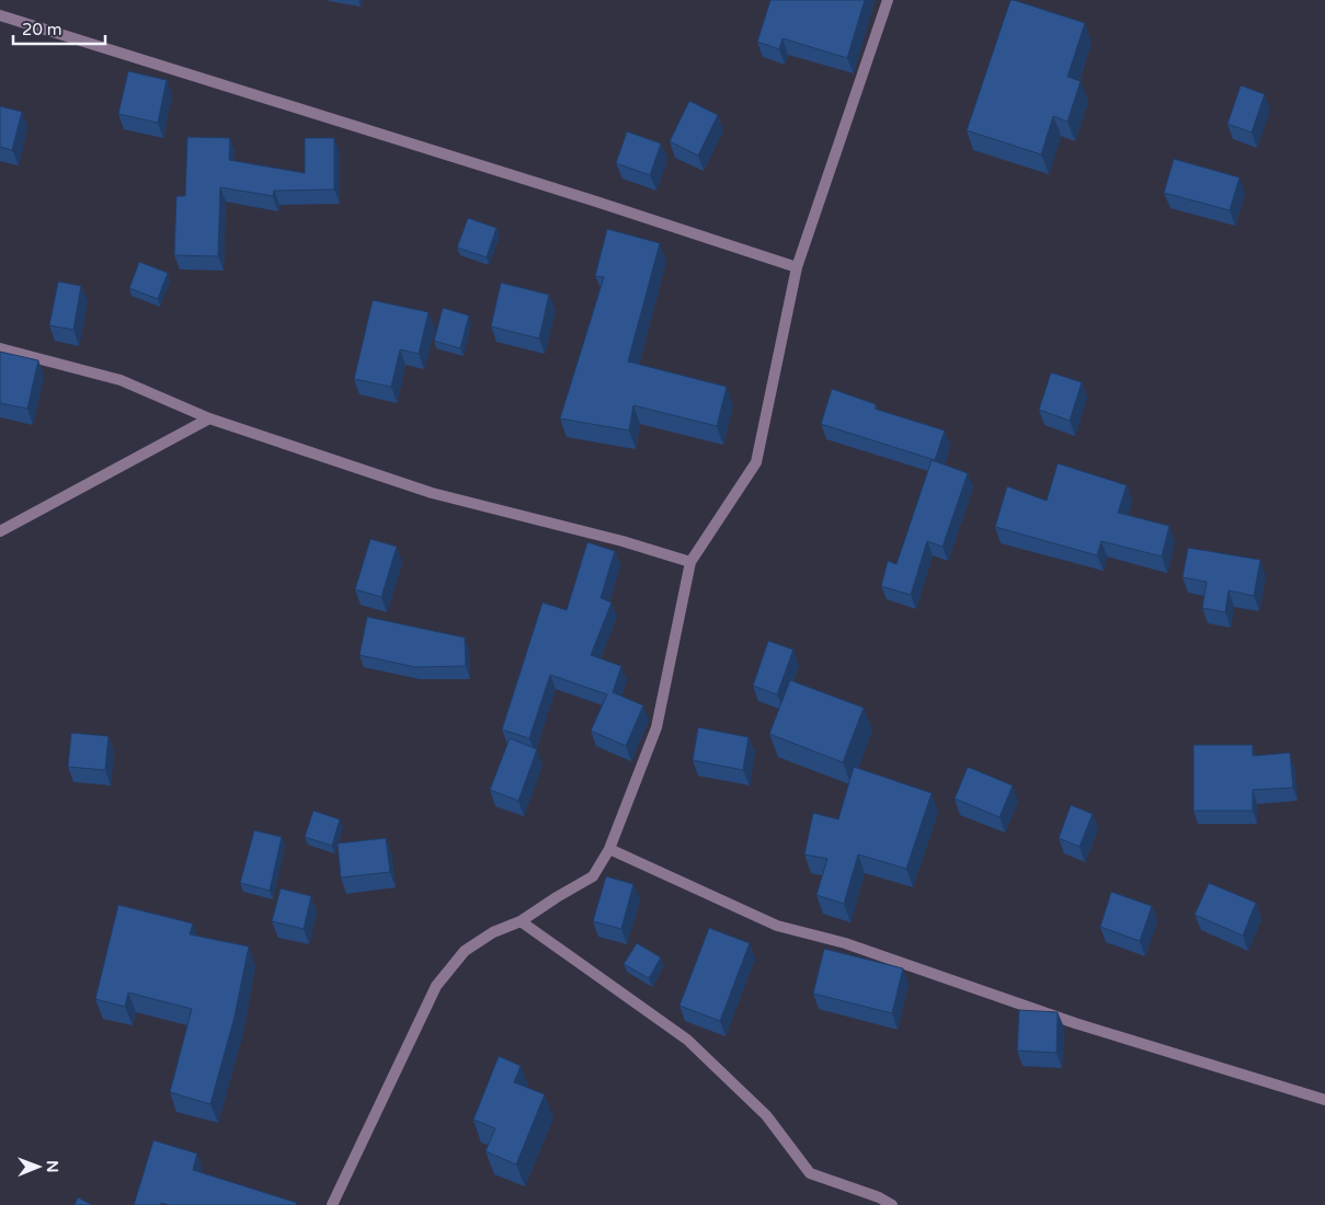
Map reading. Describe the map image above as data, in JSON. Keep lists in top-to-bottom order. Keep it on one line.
{"scale_bar":"20 m","north":"right"}
